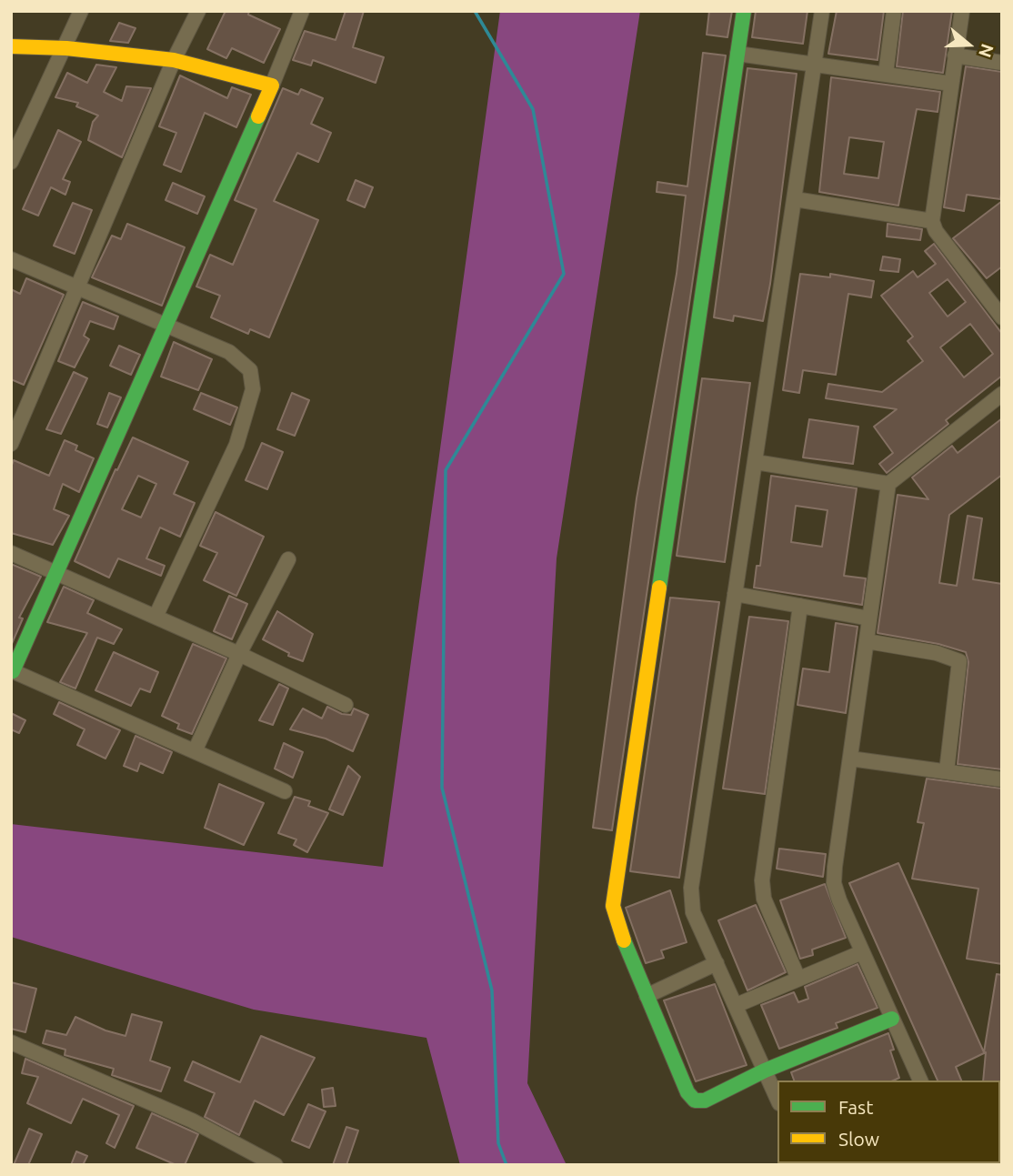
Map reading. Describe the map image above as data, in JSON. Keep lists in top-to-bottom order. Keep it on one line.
{"legend":["Fast","Slow"],"north":"right"}
